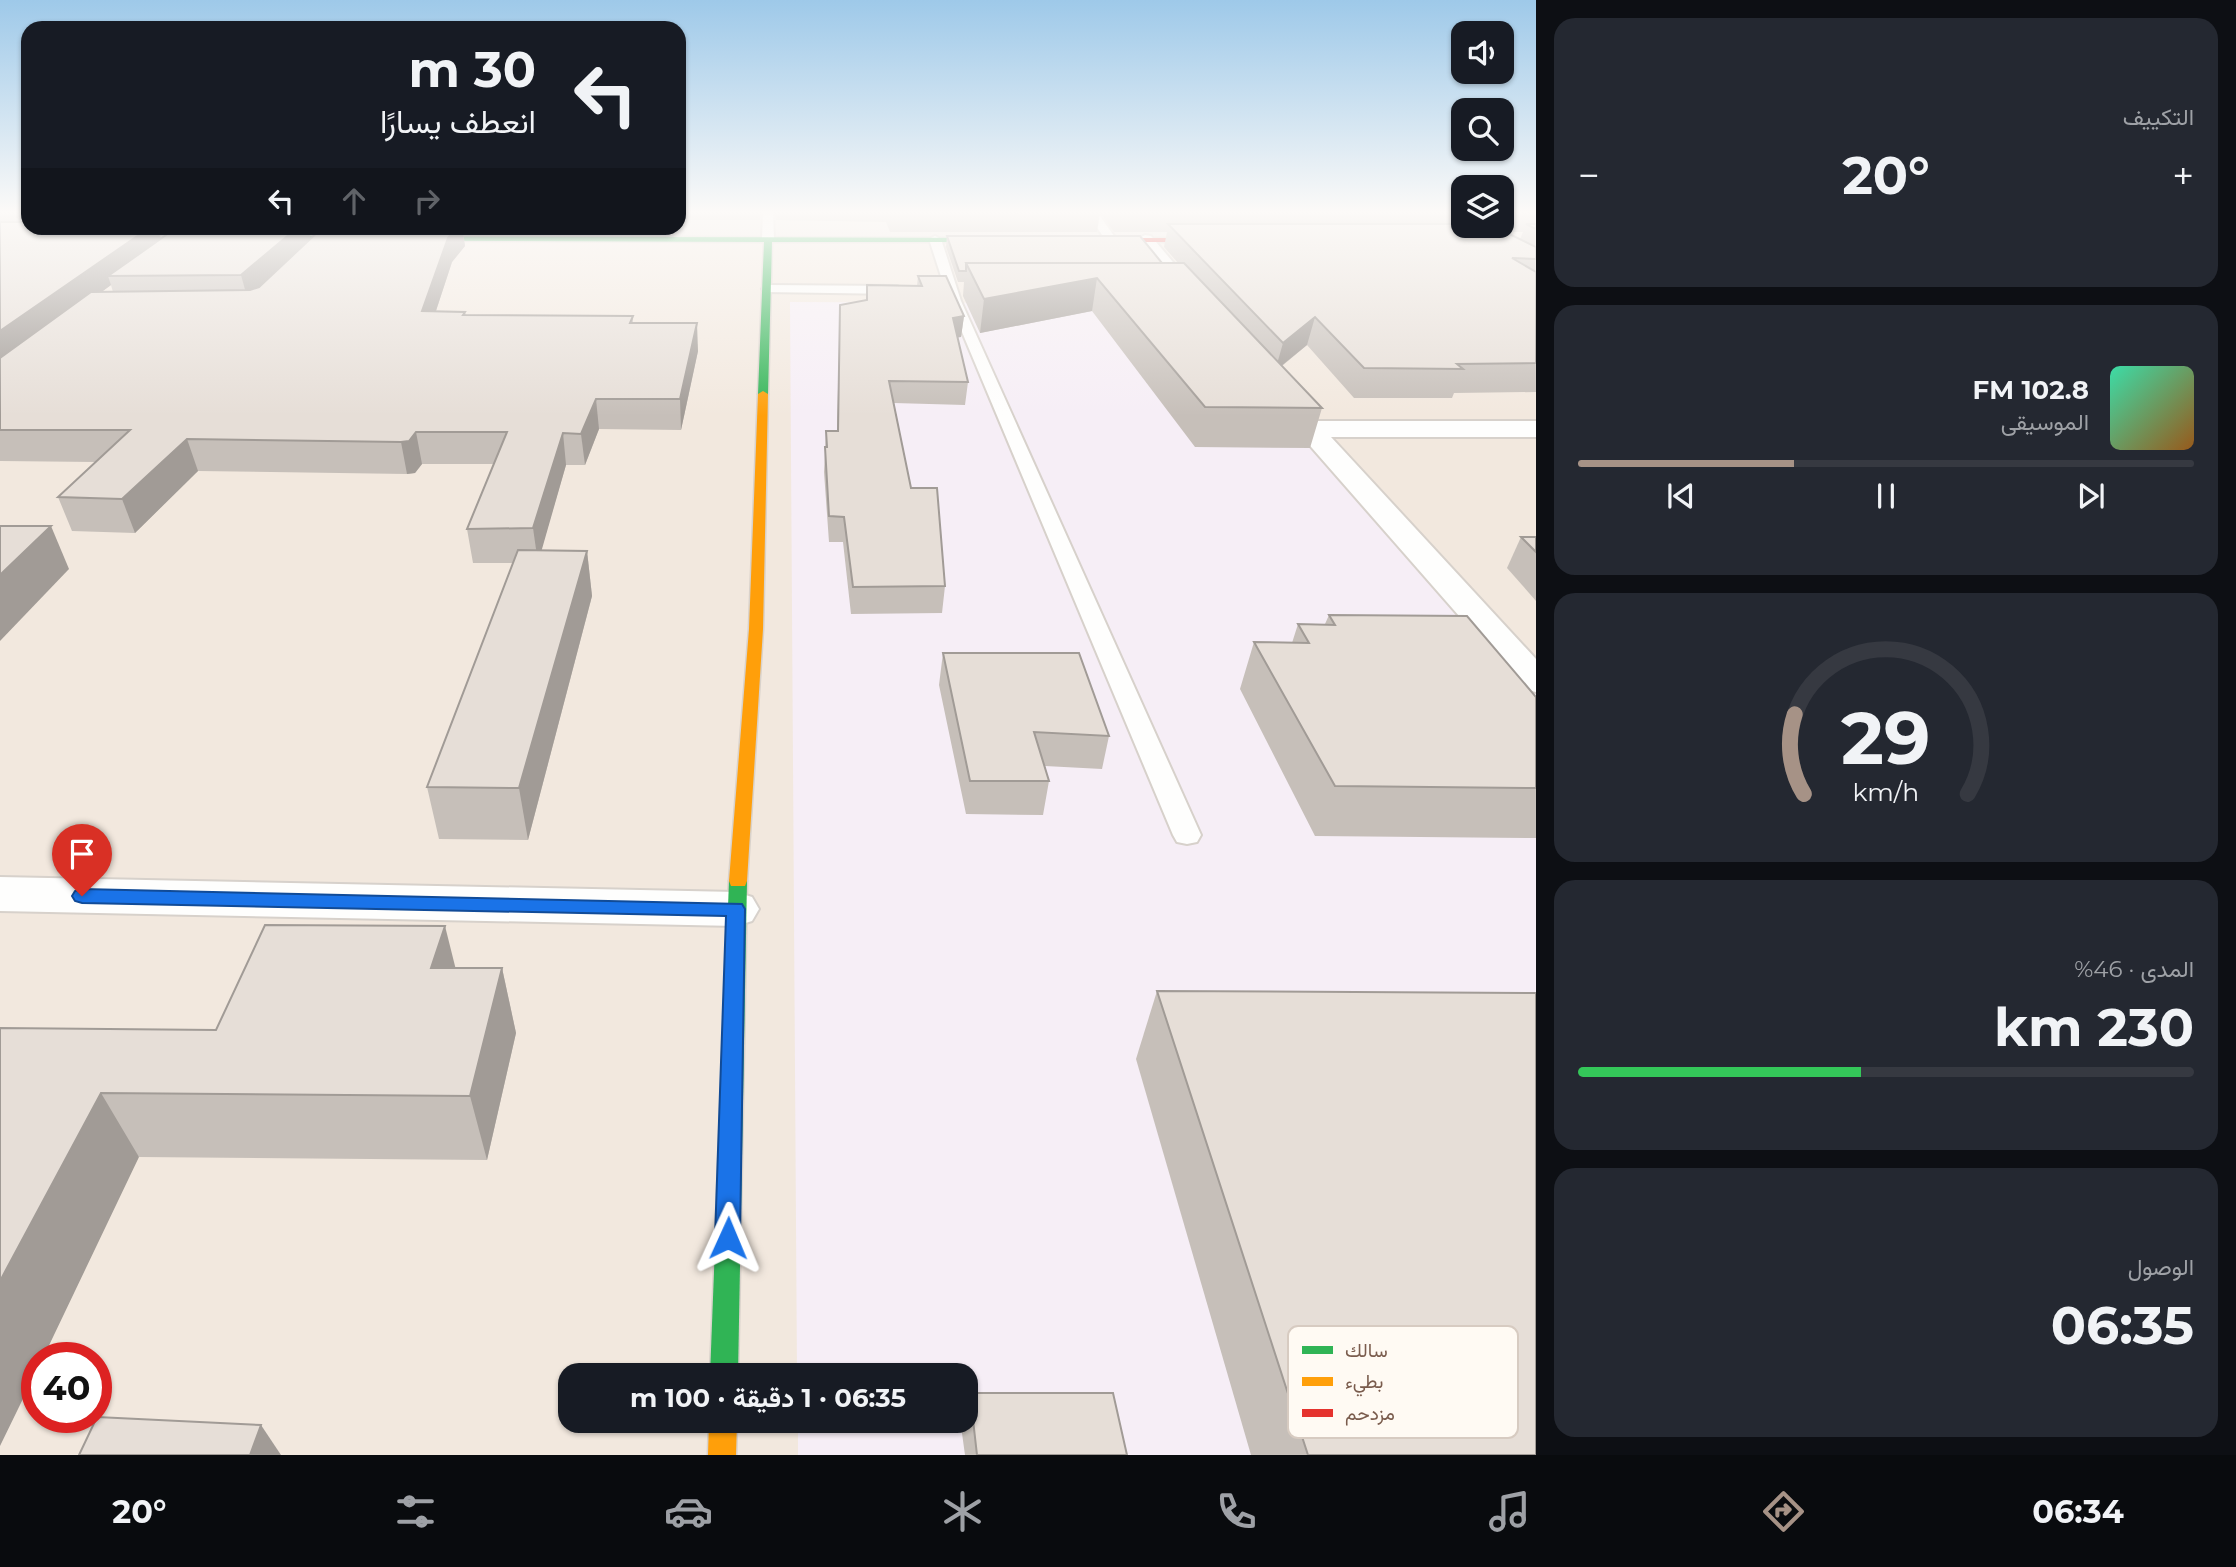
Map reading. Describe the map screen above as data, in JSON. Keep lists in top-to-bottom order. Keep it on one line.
{"legend":["سالك","بطيء","مزدحم"],"page":{"tile":["التكييف",["المدى · 46%","230 km"],["الوصول","06:35"]],"turn":["30 m","انعطف يسارًا"],"heat":["−","20°","+"],"song":["102.8 FM","الموسيقى"],"limit":"40","trip":"06:35 · 1 دقيقة · 100 m","tabs":["06:34","20°"],"gauge":["29","km/h"]}}
